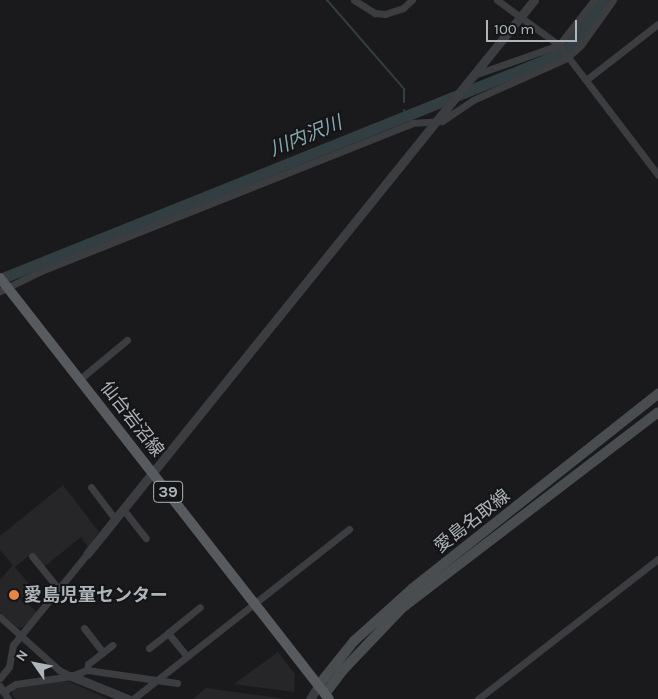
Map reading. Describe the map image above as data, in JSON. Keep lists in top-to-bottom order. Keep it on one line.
{"streets":{"main road":["仙台岩沼線","39","愛島名取線"]},"crossings":[["仙台岩沼線","愛島名取線"]],"water":["川内沢川"],"places":["愛島児童センター"],"scale_bar":"100 m","north":"top left"}
